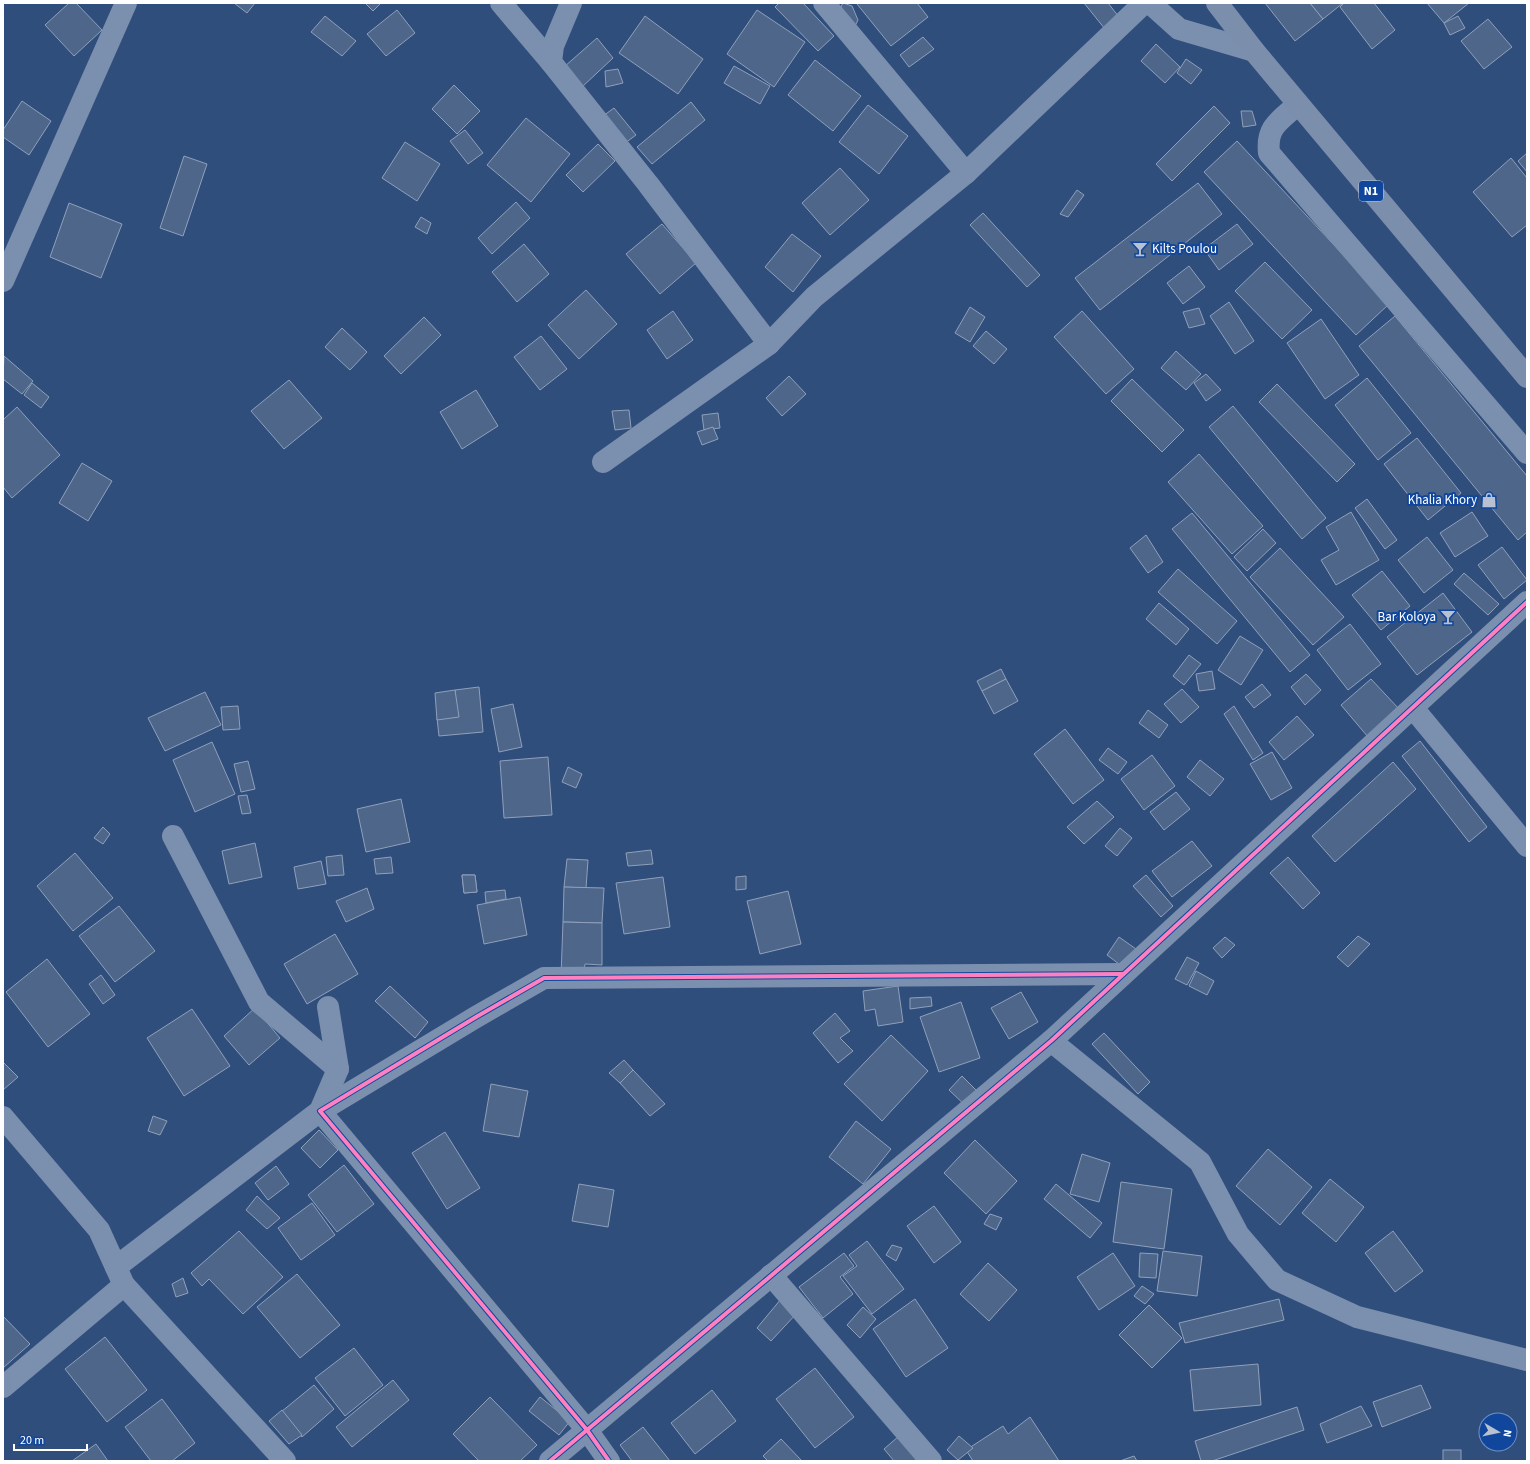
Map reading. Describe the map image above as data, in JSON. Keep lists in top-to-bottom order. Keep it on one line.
{"streets":{"highway":["N1"]},"places":{"bar":["Kilts Poulou","Bar Koloya"],"shop":["Khalia Khory"]},"scale_bar":"20 m","north":"right"}
